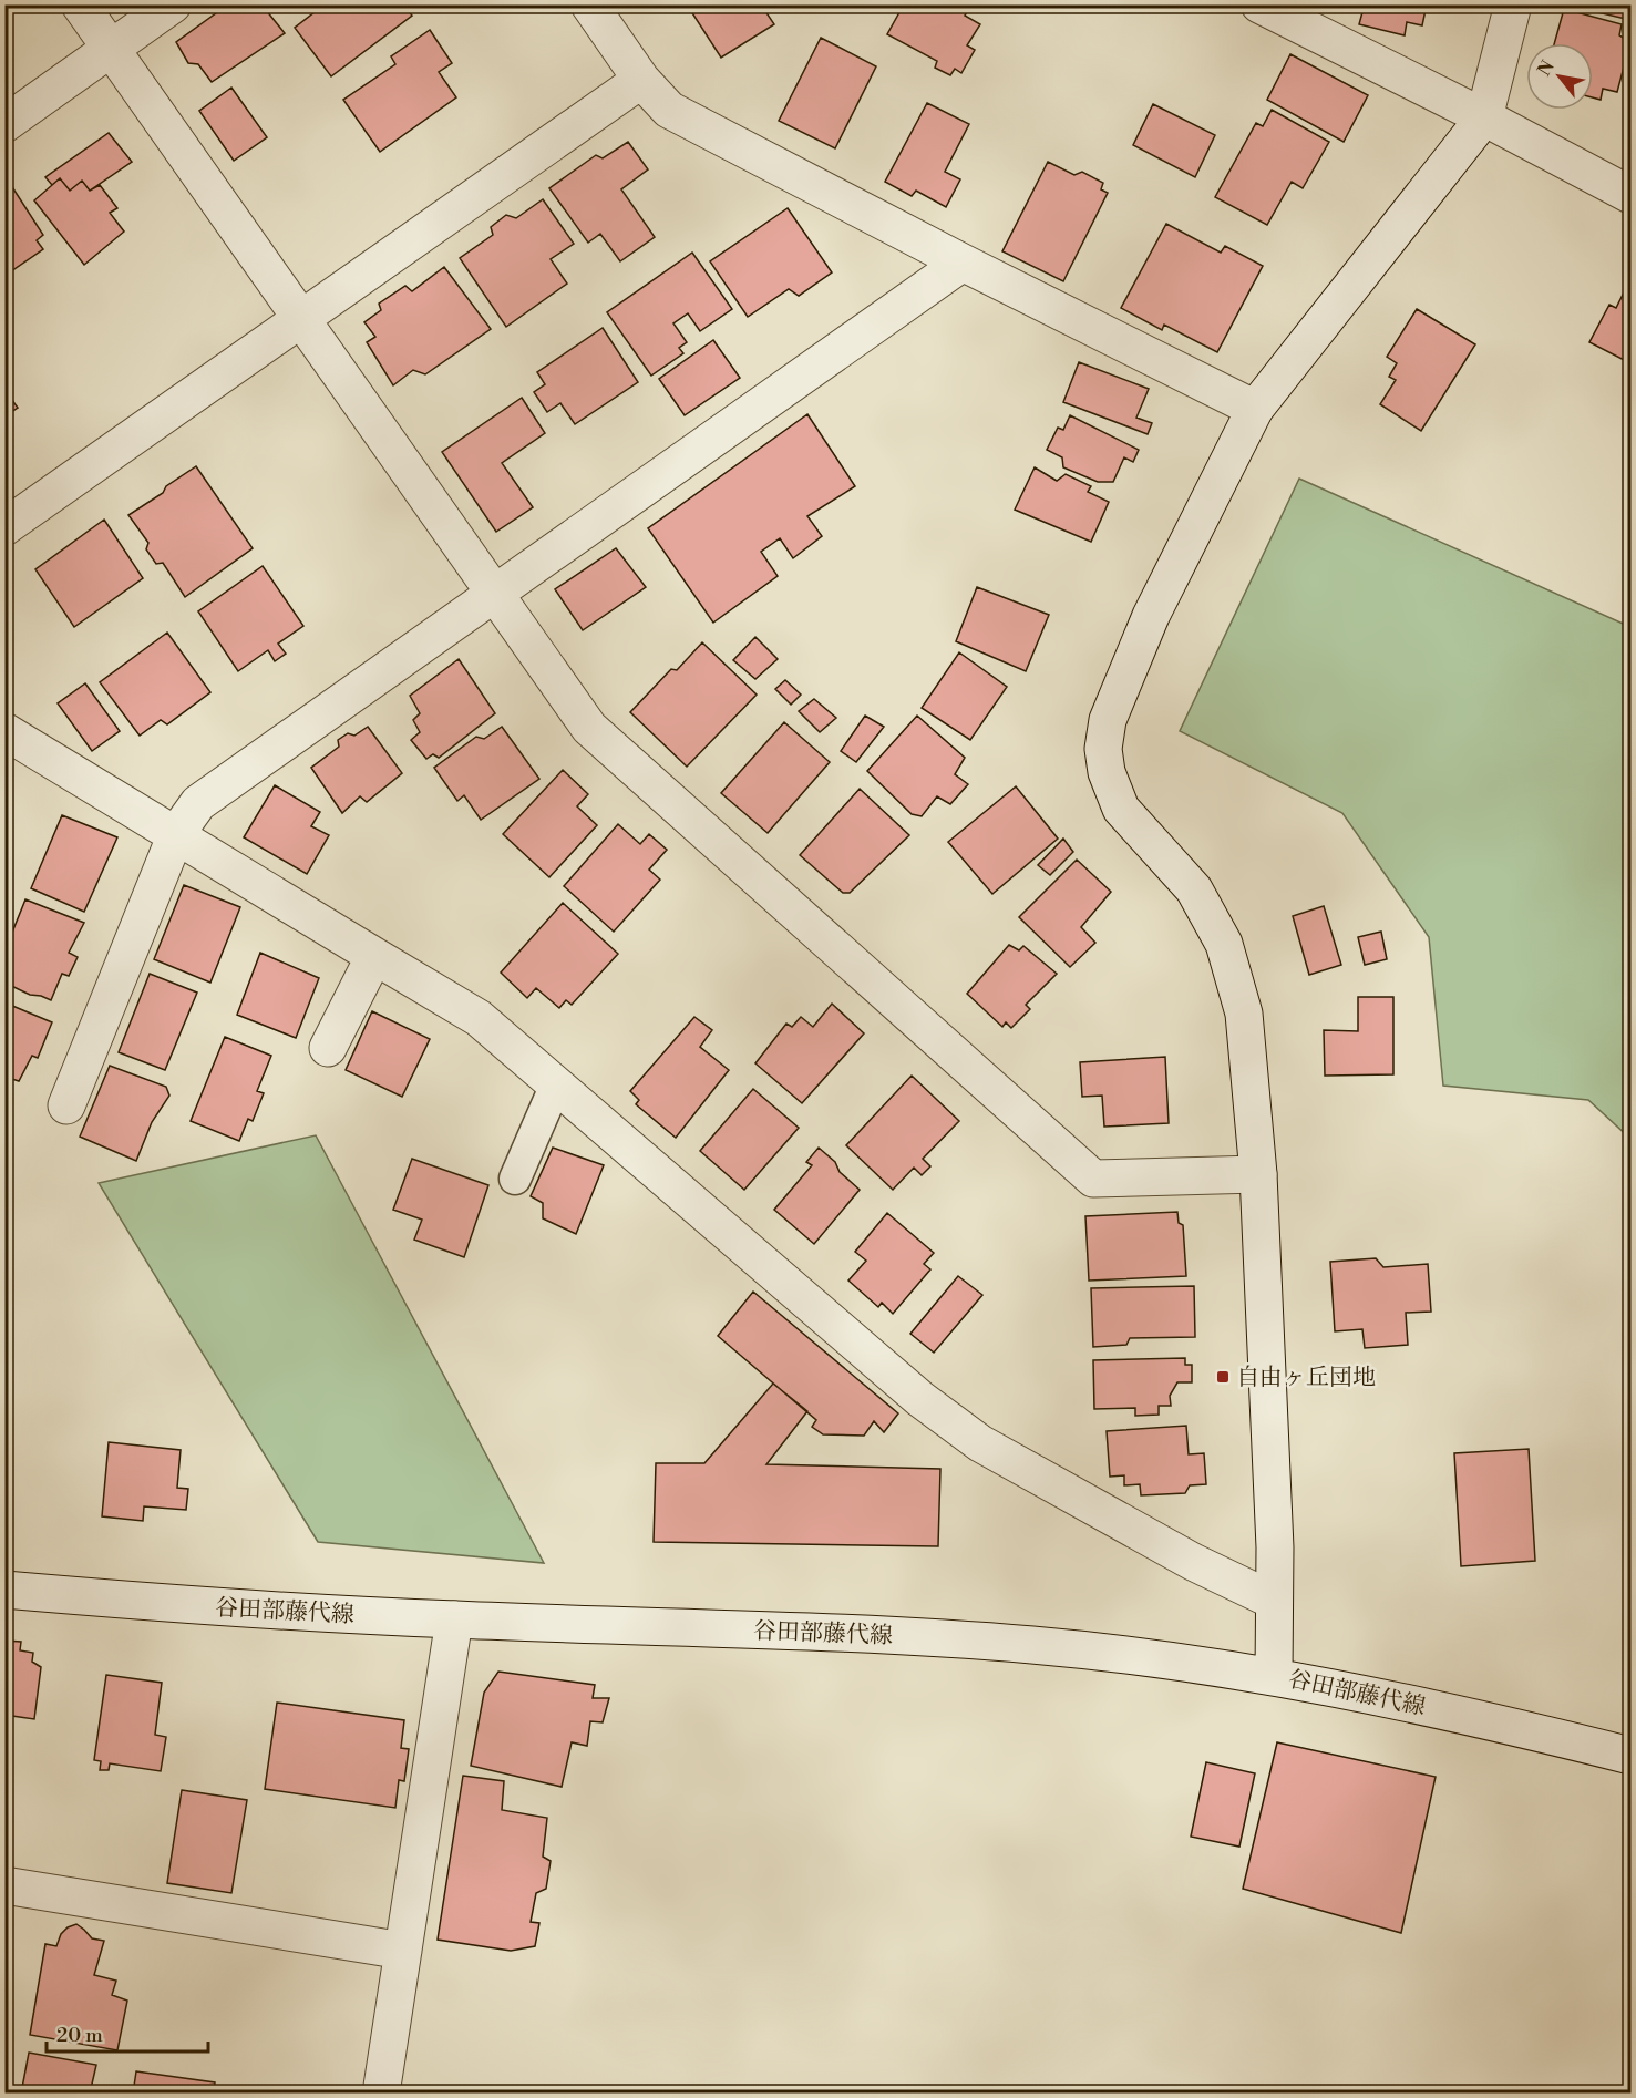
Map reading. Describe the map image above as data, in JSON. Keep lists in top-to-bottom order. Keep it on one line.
{"streets":{"street":["谷田部藤代線"]},"places":{"transit":["自由ヶ丘団地"]},"scale_bar":"20 m","north":"top left"}
